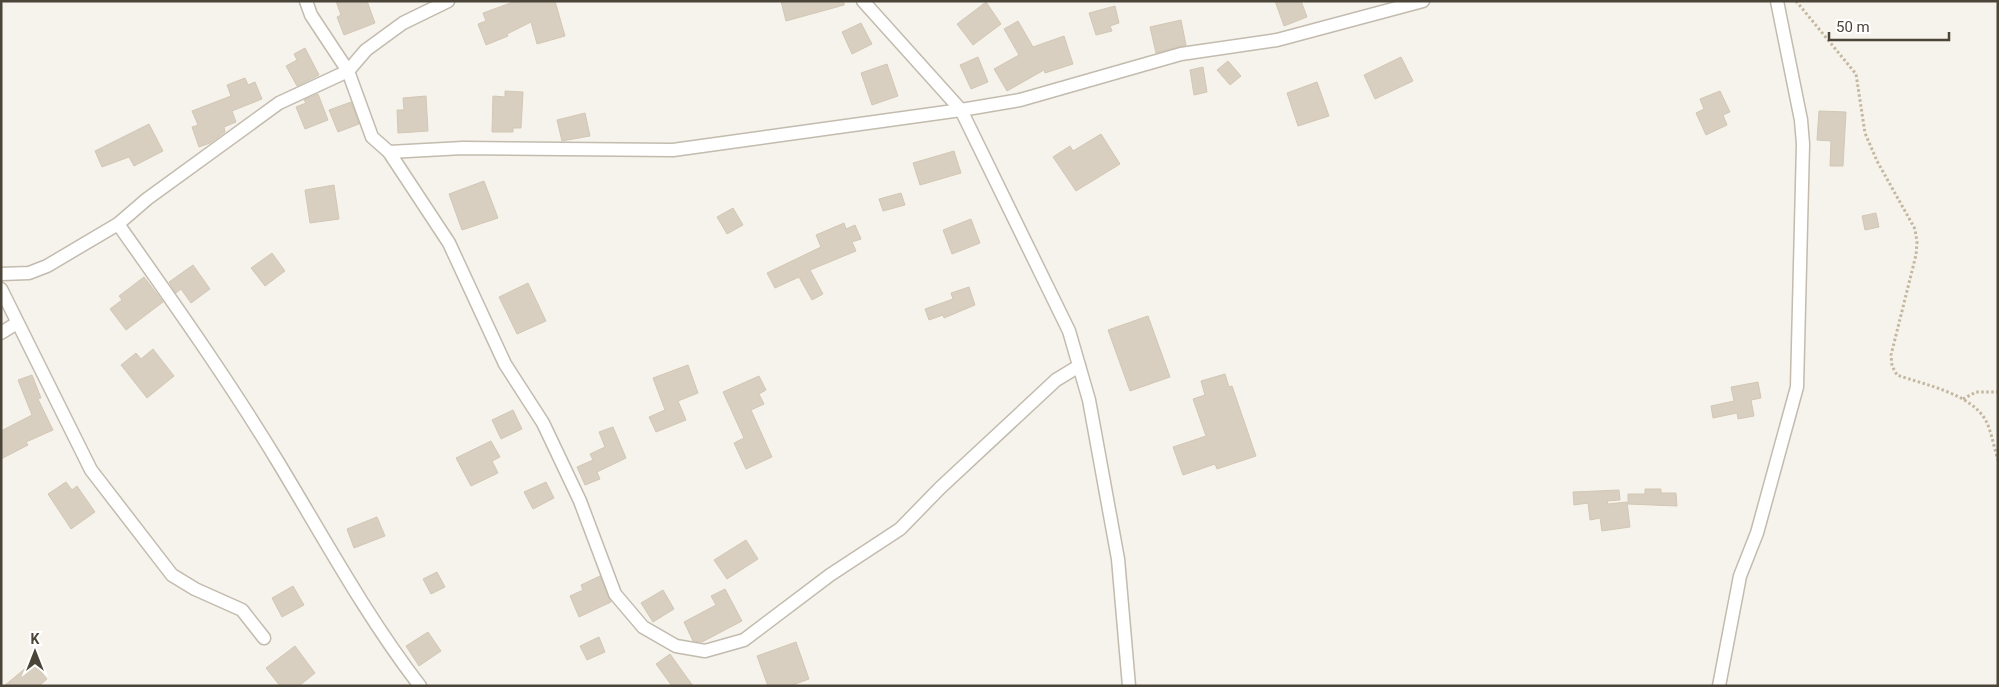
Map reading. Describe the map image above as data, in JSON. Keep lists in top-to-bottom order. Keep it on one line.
{"scale_bar":"50 m","north":"top"}
